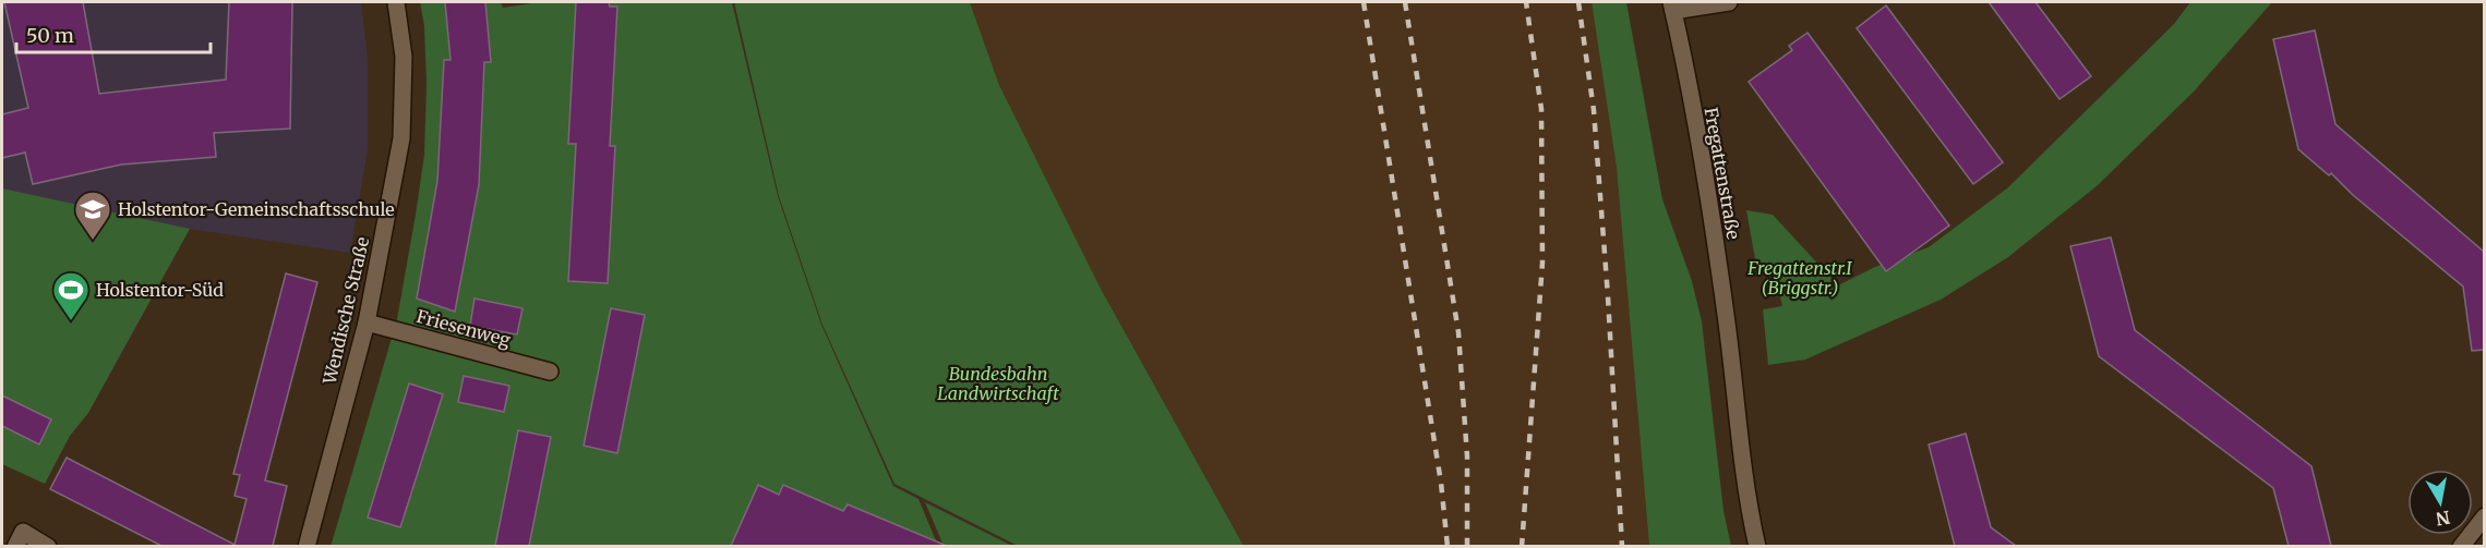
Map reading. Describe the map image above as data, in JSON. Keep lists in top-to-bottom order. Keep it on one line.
{"streets":{"street":["Fregattenstraße","Wendische Straße","Friesenweg"]},"crossings":[["Wendische Straße","Friesenweg"]],"parks":["Fregattenstr.I (Briggstr.)","Bundesbahn Landwirtschaft"],"places":{"school or university":["Holstentor-Gemeinschaftsschule"],"sports":["Holstentor-Süd"]},"scale_bar":"50 m","north":"bottom"}
